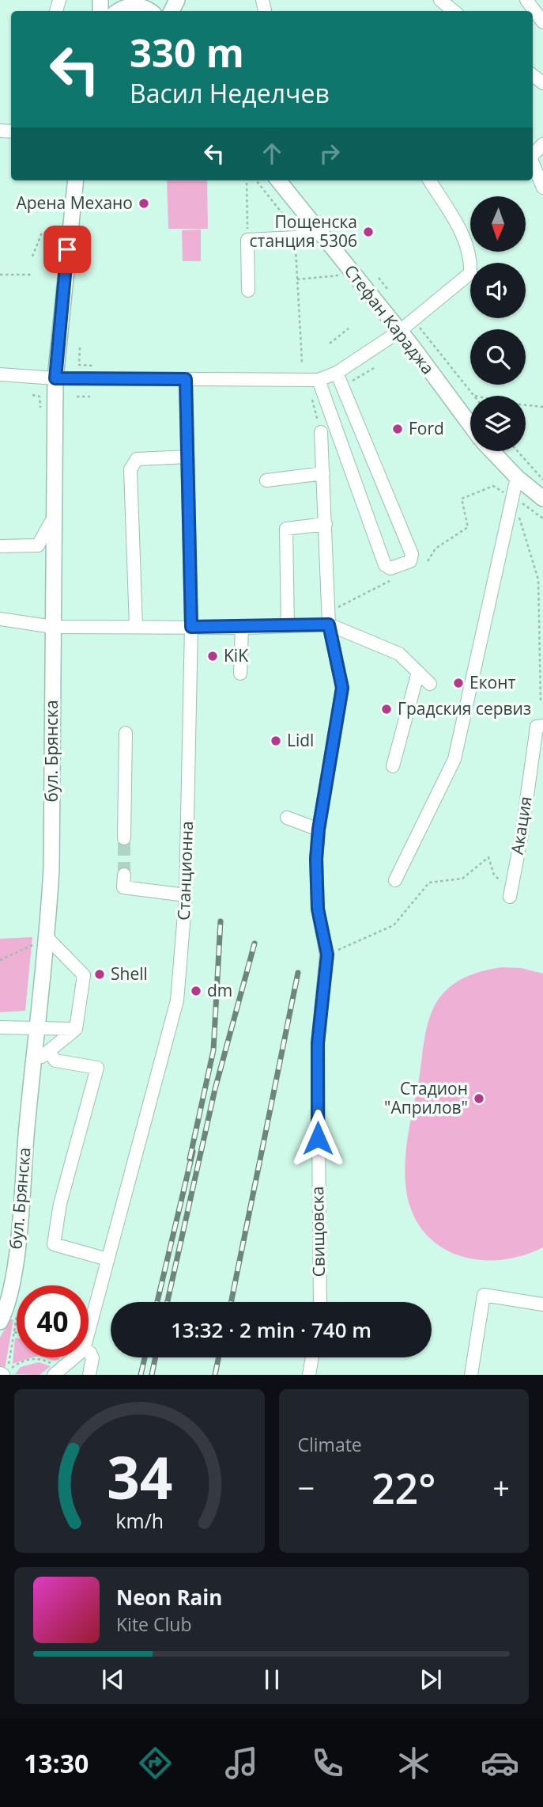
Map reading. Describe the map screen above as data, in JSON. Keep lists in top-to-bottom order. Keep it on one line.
{"streets":{"main road":["Стефан Караджа","бул. Брянска"],"street":["Акация","Станционна","Свищовска"]},"places":["Арена Механо","Пощенска станция 5306","Ford","KiK","Еконт","Градския сервиз","Lidl","Shell","dm","Стадион \"Априлов\""],"north":"bottom","page":{"turn":["330 m","Васил Неделчев"],"limit":"40","trip":"13:32 · 2 min · 740 m","tile":"Climate","heat":["−","22°","+"],"song":["Neon Rain","Kite Club"],"tabs":"13:30","gauge":["34","km/h"]}}
